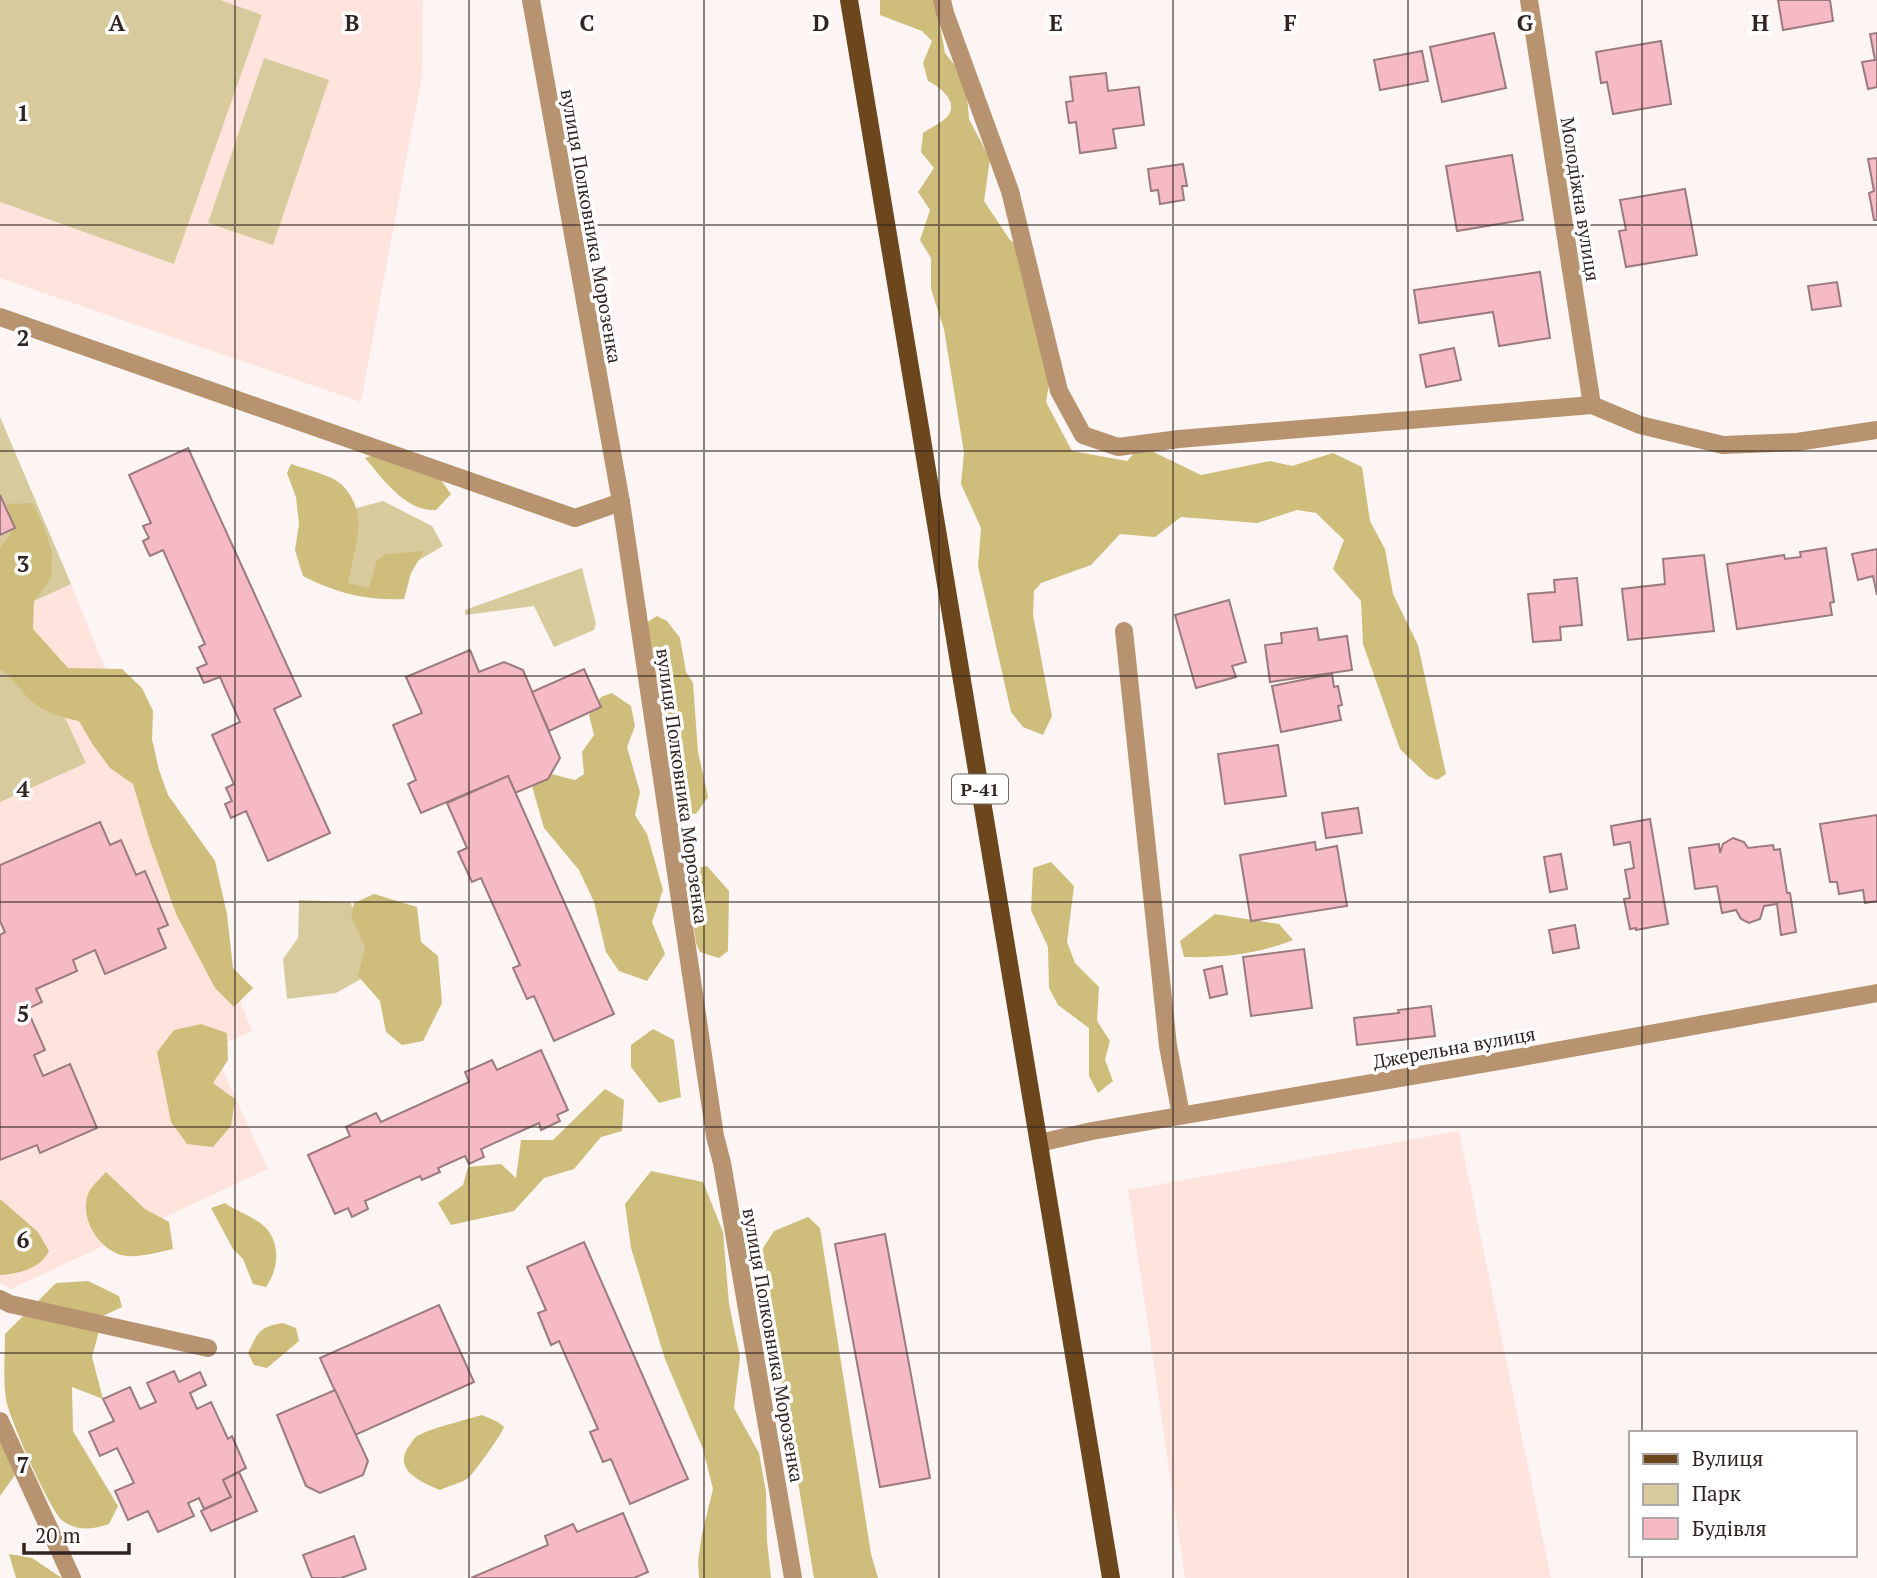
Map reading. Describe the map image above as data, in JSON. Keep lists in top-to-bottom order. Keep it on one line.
{"streets":{"main road":["Р-41"],"street":["Молодіжна вулиця","вулиця Полковника Морозенка","Джерельна вулиця"]},"crossings":[["Р-41","Джерельна вулиця"]],"legend":["Вулиця","Парк","Будівля"],"scale_bar":"20 m","grid":{"columns":["A","B","C","D","E","F","G","H"],"rows":["1","2","3","4","5","6","7"]}}
